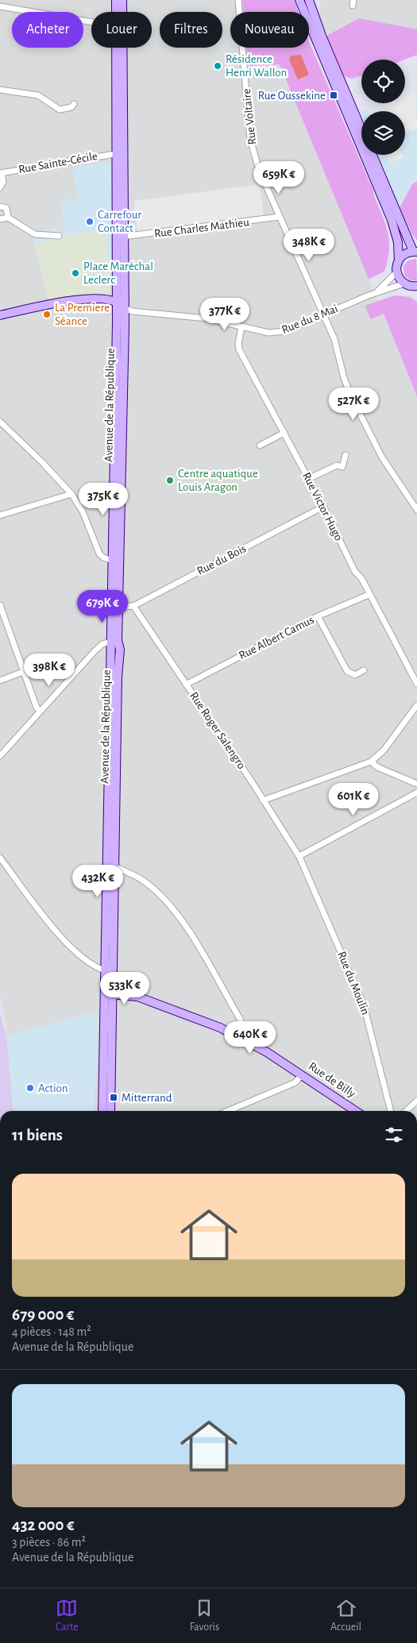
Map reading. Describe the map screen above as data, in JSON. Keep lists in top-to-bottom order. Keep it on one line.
{"streets":{"main road":["Avenue de la République","Rue de Billy"],"street":["Rue Voltaire","Rue Sainte-Cécile","Rue Charles Mathieu","Rue du 8 Mai","Rue Victor Hugo","Rue du Bois","Rue Albert Camus","Rue Roger Salengro","Rue du Moulin"]},"crossings":[["Rue Voltaire","Rue Charles Mathieu"],["Rue Voltaire","Rue du 8 Mai"],["Rue Sainte-Cécile","Avenue de la République"],["Rue Charles Mathieu","Avenue de la République"],["Rue du 8 Mai","Avenue de la République"],["Rue du 8 Mai","Rue Victor Hugo"],["Avenue de la République","Rue du Bois"],["Avenue de la République","Rue de Billy"],["Rue Victor Hugo","Rue du Bois"],["Rue Victor Hugo","Rue Albert Camus"],["Rue du Bois","Rue Roger Salengro"],["Rue Albert Camus","Rue Roger Salengro"],["Rue Roger Salengro","Rue du Moulin"]],"places":{"other":["Résidence Henri Wallon","Carrefour Contact","Place Maréchal Leclerc","La Premiere Séance","Centre aquatique Louis Aragon","Action"],"transit":["Rue Oussekine","Mitterrand"]},"page":{"chip":["Acheter","Louer","Filtres","Nouveau"],"price":["659K €","348K €","377K €","527K €","375K €","679K €","398K €","601K €","432K €","533K €","640K €"],"heading":"11 biens","list":[{"name":"679 000 €","note":"4 pièces · 148 m² · Avenue de la République"},{"name":"432 000 €","note":"3 pièces · 86 m² · Avenue de la République"}],"tabs":["Carte","Favoris","Accueil"]}}
